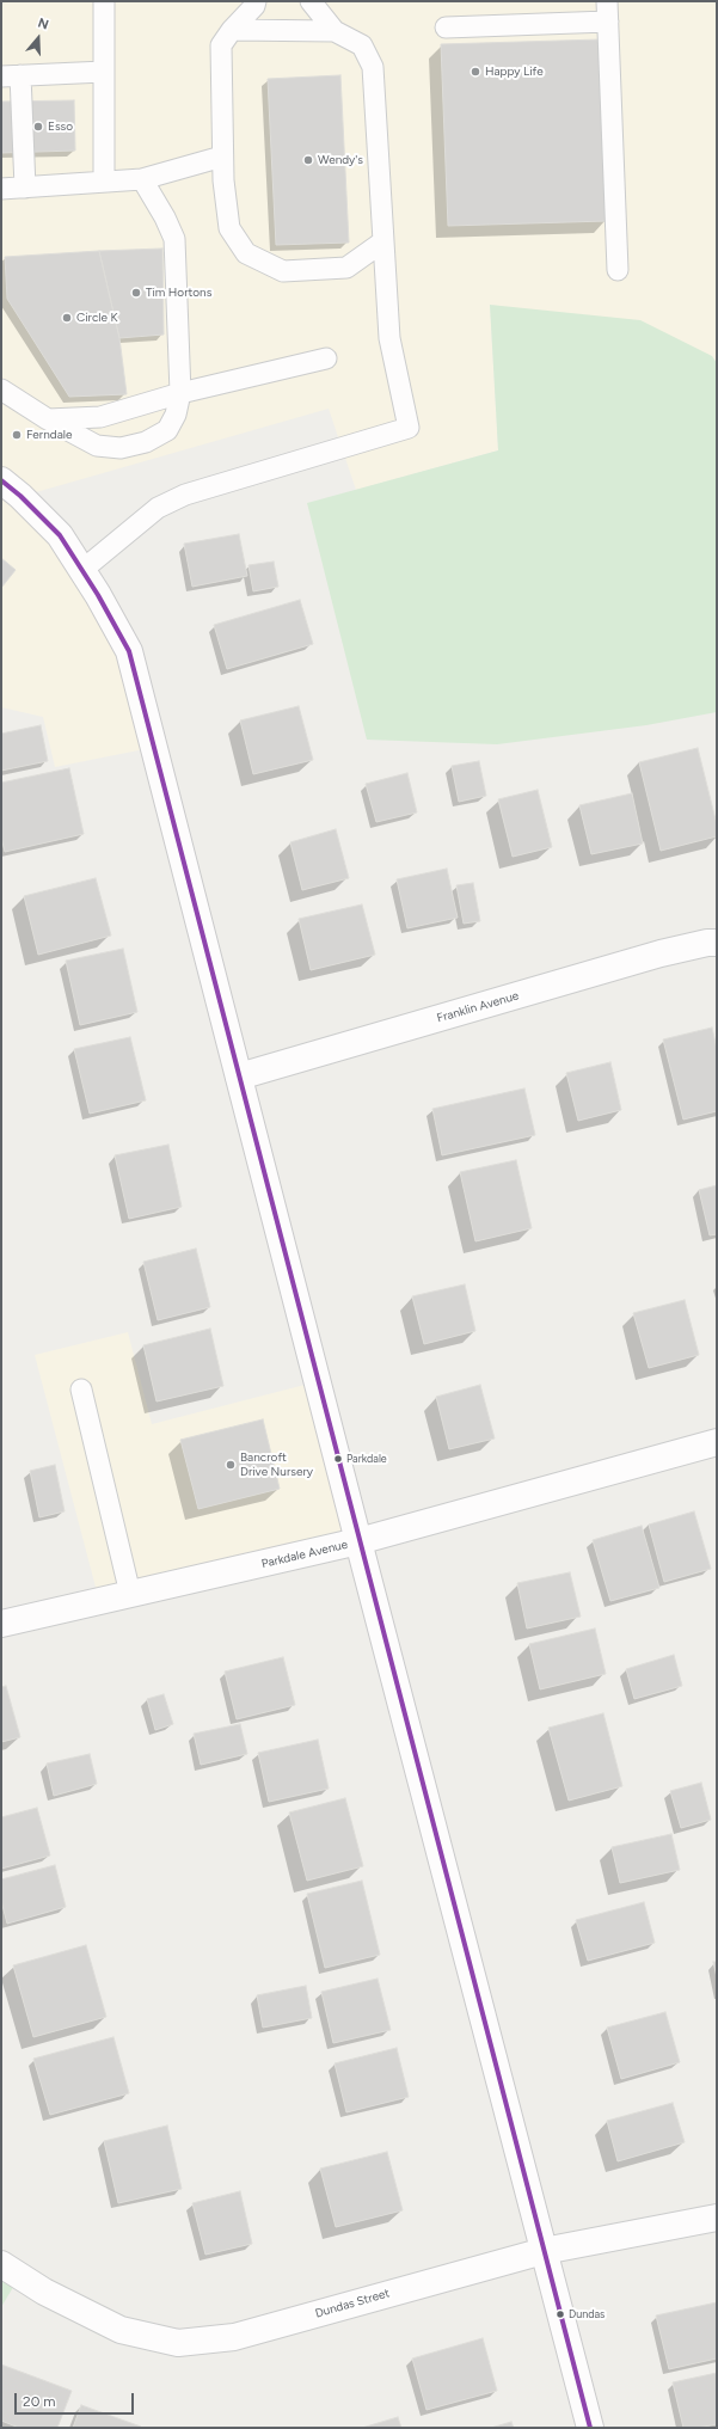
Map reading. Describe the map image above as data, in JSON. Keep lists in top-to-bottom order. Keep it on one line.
{"streets":{"street":["Franklin Avenue","Parkdale Avenue","Dundas Street"]},"places":["Happy Life","Esso","Wendy's","Tim Hortons","Circle K","Ferndale","Parkdale","Bancroft Drive Nursery","Dundas"],"scale_bar":"20 m","north":"top"}
